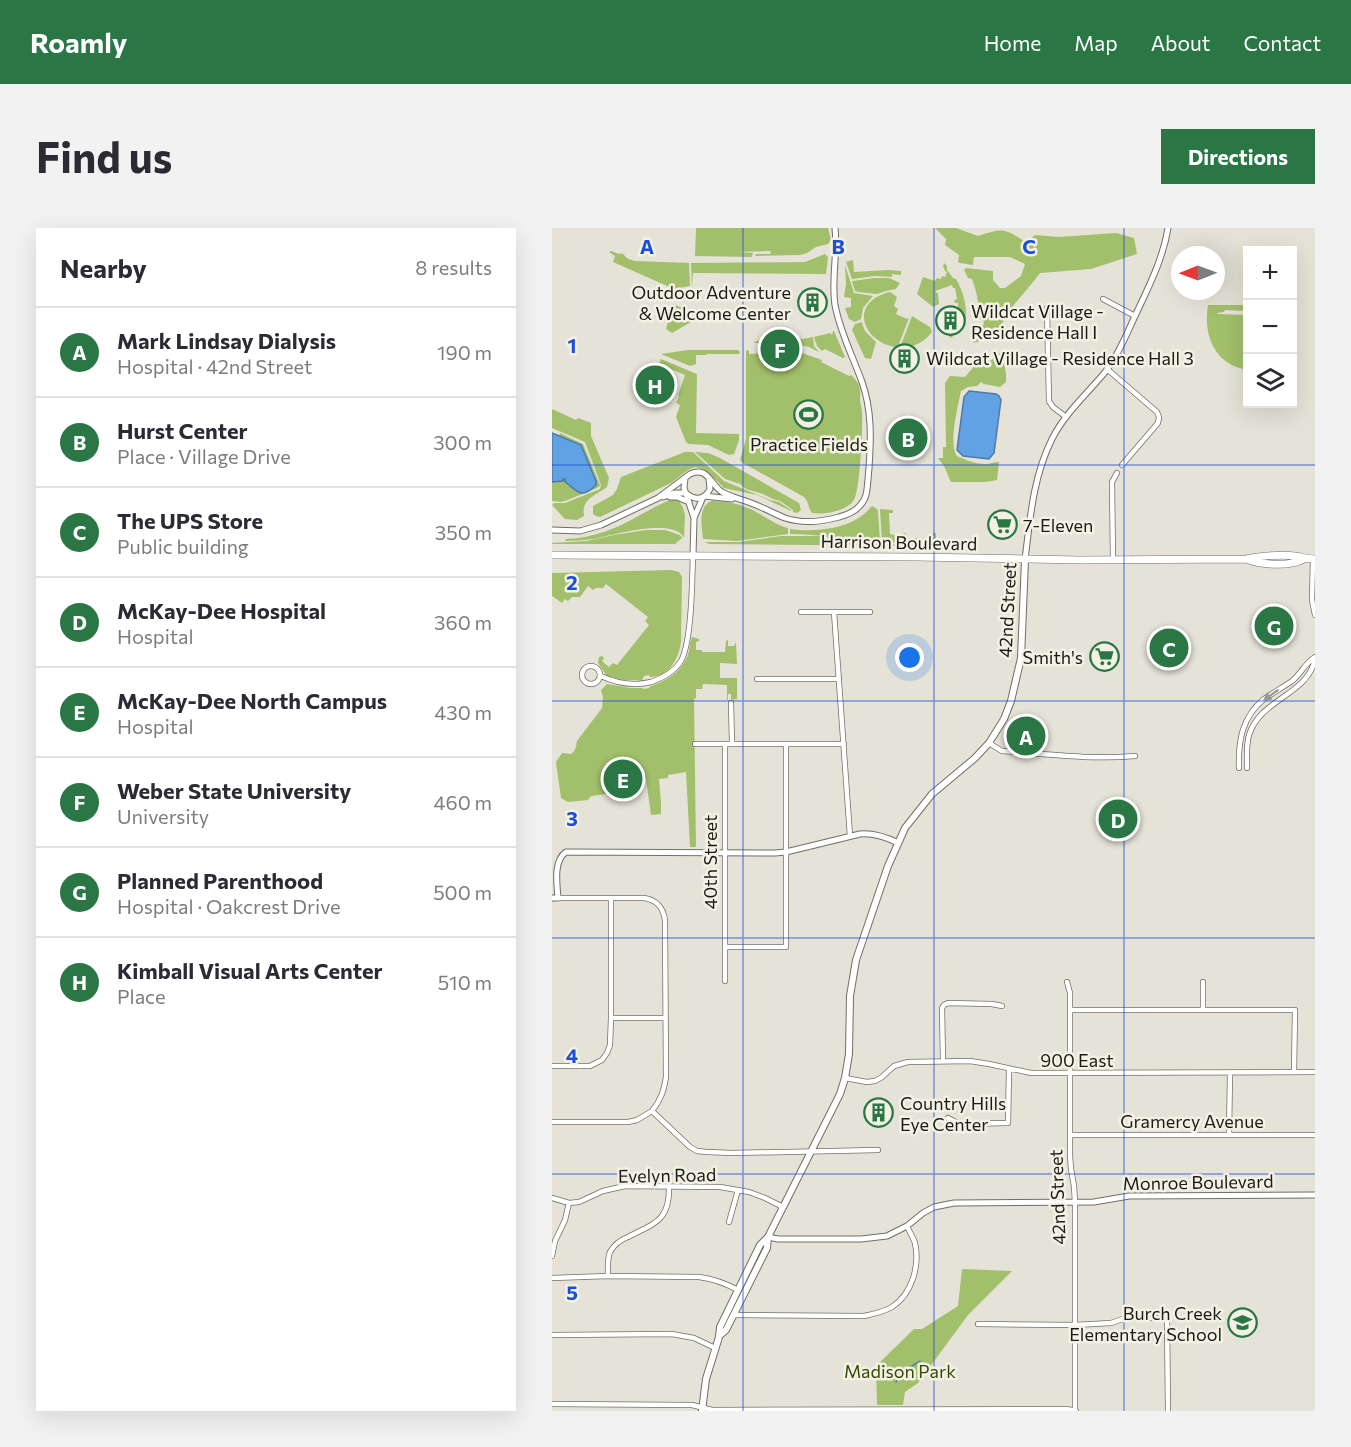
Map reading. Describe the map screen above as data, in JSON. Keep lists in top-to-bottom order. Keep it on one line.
{"streets":{"main road":["Harrison Boulevard","42nd Street"],"street":["40th Street","900 East","Gramercy Avenue","Evelyn Road","Monroe Boulevard"]},"crossings":[["Harrison Boulevard","42nd Street"],["42nd Street","900 East"],["42nd Street","Gramercy Avenue"],["42nd Street","Evelyn Road"],["42nd Street","Monroe Boulevard"]],"parks":["Madison Park"],"places":{"building":["Outdoor Adventure & Welcome Center","Wildcat Village - Residence Hall I","Wildcat Village - Residence Hall 3","Country Hills Eye Center"],"sports":["Practice Fields"],"supermarket":["7-Eleven","Smith's"],"school or university":["Burch Creek Elementary School"]},"north":"left","page":{"header":"Roamly","nav":["Home","Map","About","Contact"],"buttons":"Directions","title":"Find us","heading":["Nearby","8 results"],"map_buttons":["+","−"],"list":[{"mark":"A","name":"Mark Lindsay Dialysis","note":"Hospital · 42nd Street","value":"190 m"},{"mark":"B","name":"Hurst Center","note":"Place · Village Drive","value":"300 m"},{"mark":"C","name":"The UPS Store","note":"Public building","value":"350 m"},{"mark":"D","name":"McKay-Dee Hospital","note":"Hospital","value":"360 m"},{"mark":"E","name":"McKay-Dee North Campus","note":"Hospital","value":"430 m"},{"mark":"F","name":"Weber State University","note":"University","value":"460 m"},{"mark":"G","name":"Planned Parenthood","note":"Hospital · Oakcrest Drive","value":"500 m"},{"mark":"H","name":"Kimball Visual Arts Center","note":"Place","value":"510 m"}],"pins":["F","H","B","G","C","A","E","D"]},"grid":{"columns":["A","B","C"],"rows":["1","2","3","4","5"]}}
